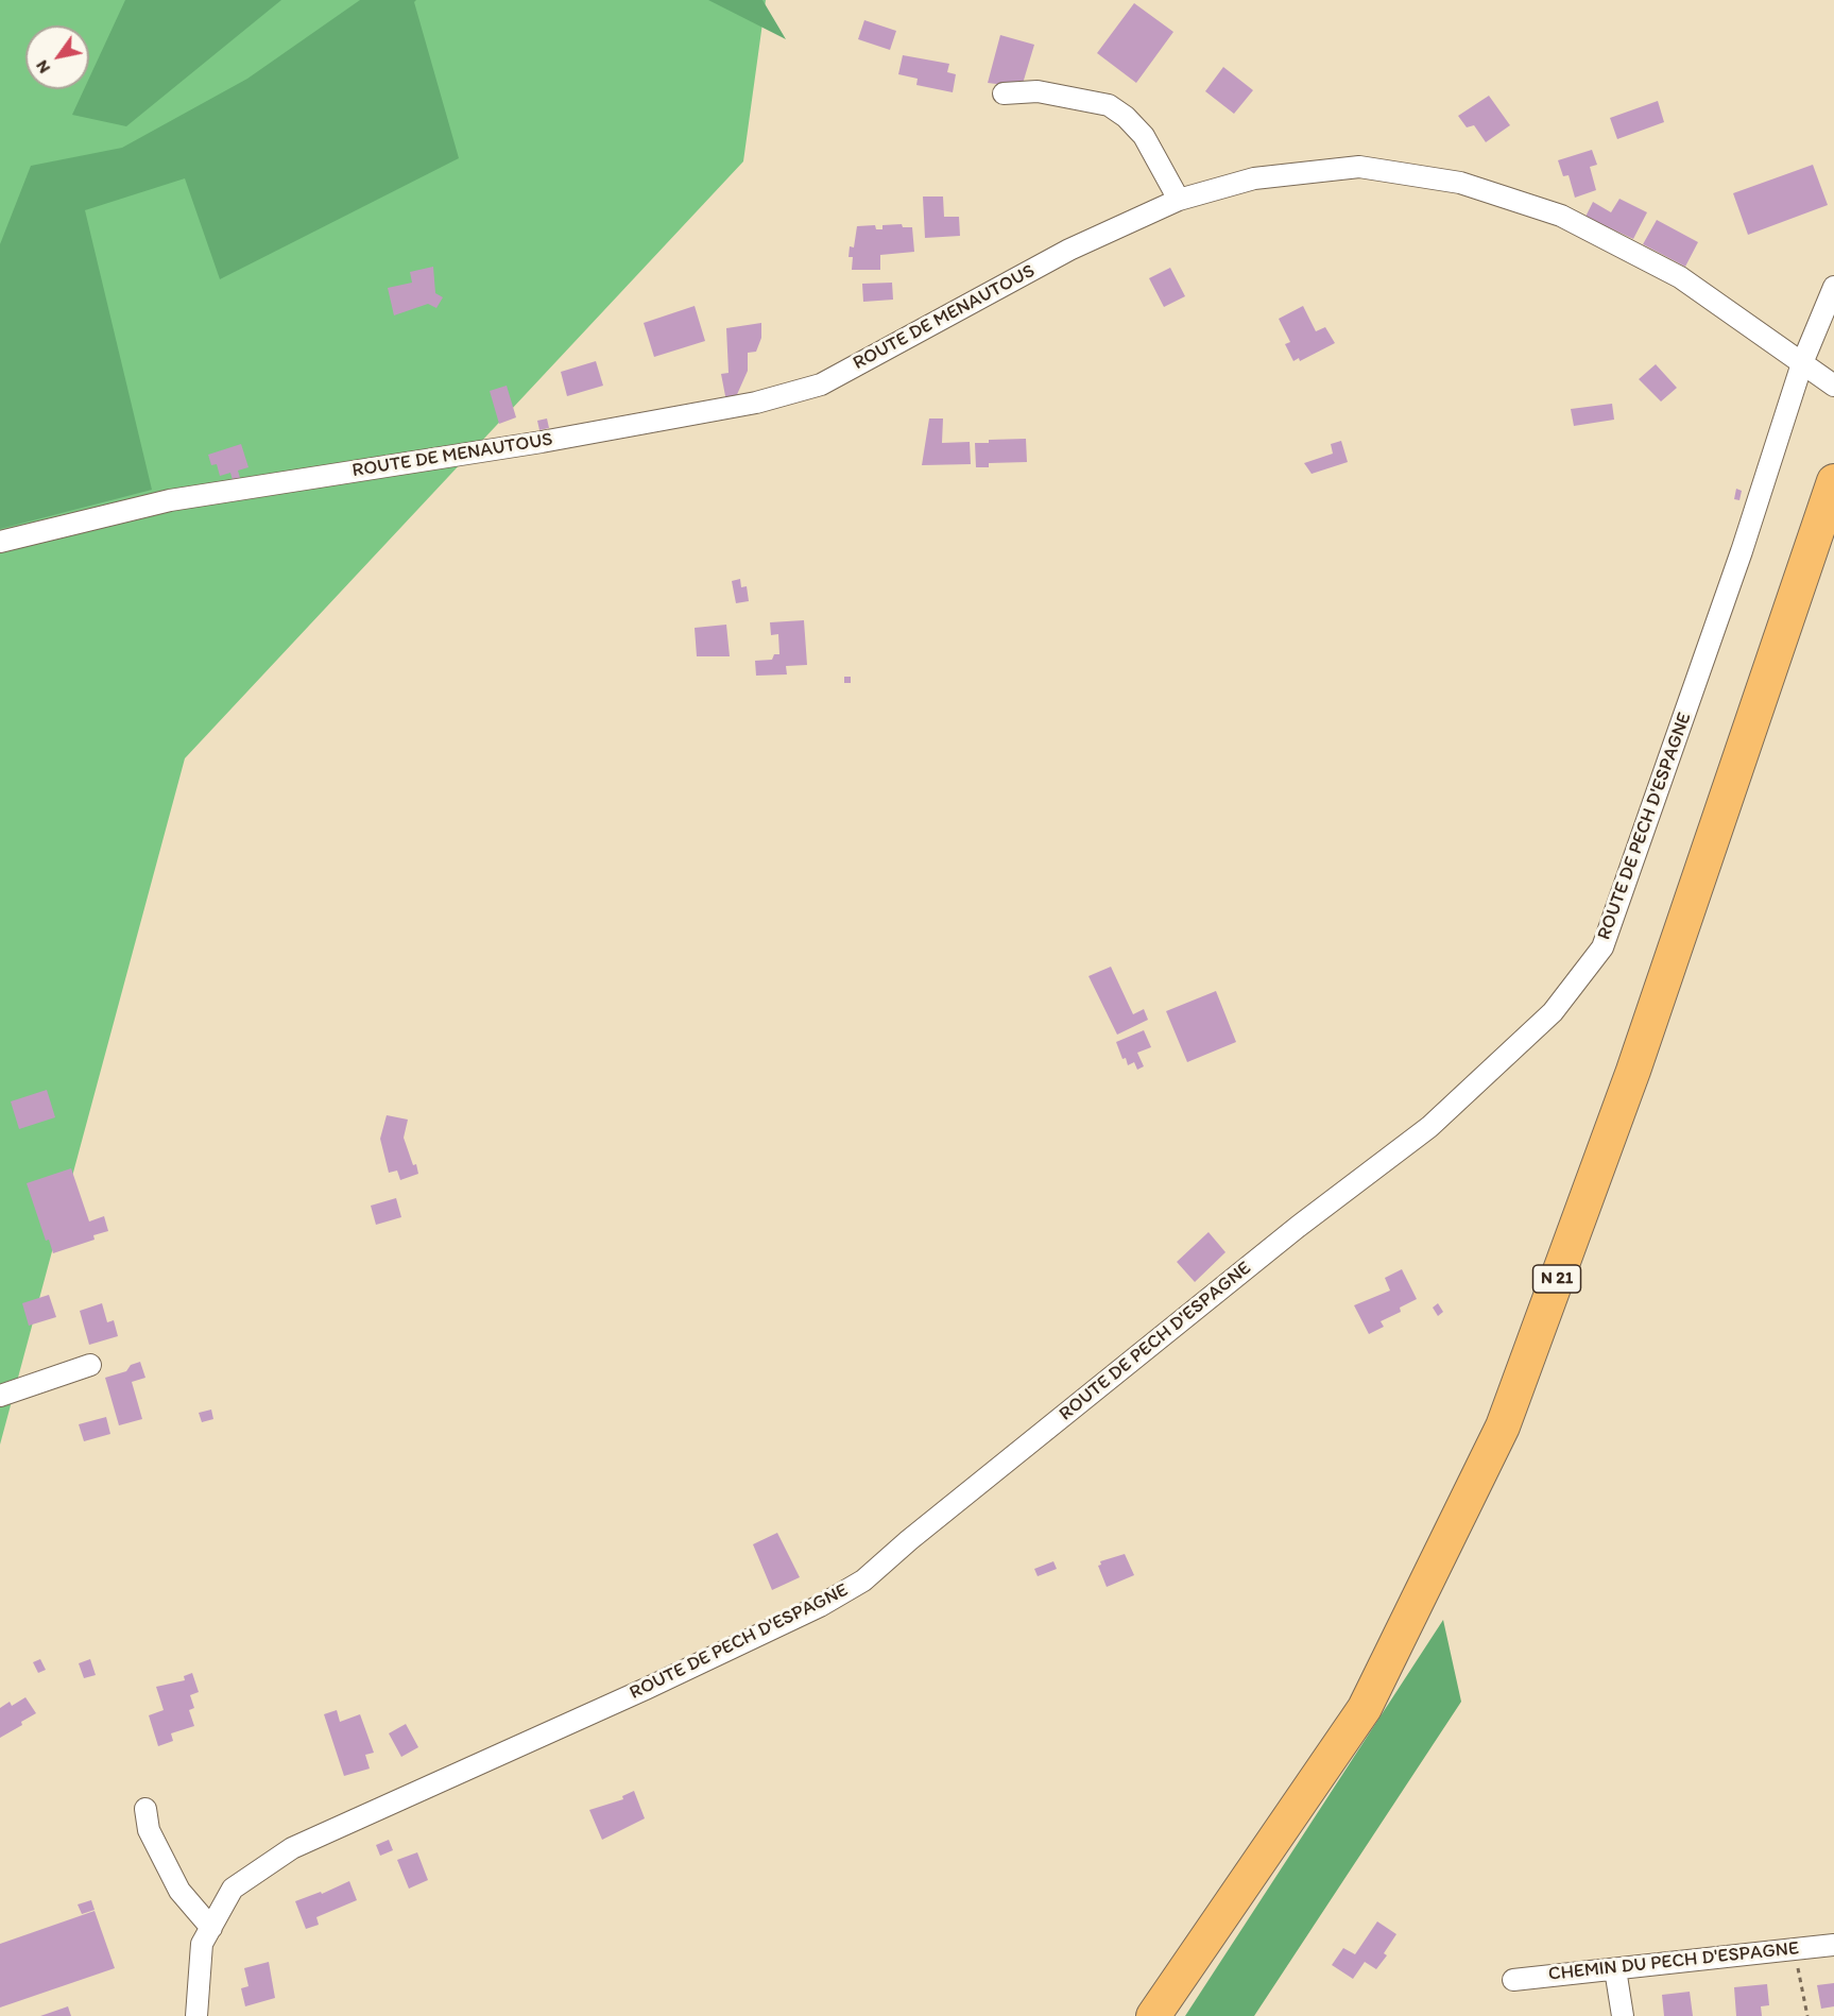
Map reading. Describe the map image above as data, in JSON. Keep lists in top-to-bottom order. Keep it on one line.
{"streets":{"main road":["N 21"],"street":["ROUTE DE MENAUTOUS","ROUTE DE PECH D'ESPAGNE","CHEMIN DU PECH D'ESPAGNE"]},"crossings":[["ROUTE DE MENAUTOUS","ROUTE DE PECH D'ESPAGNE"]],"north":"bottom left"}
